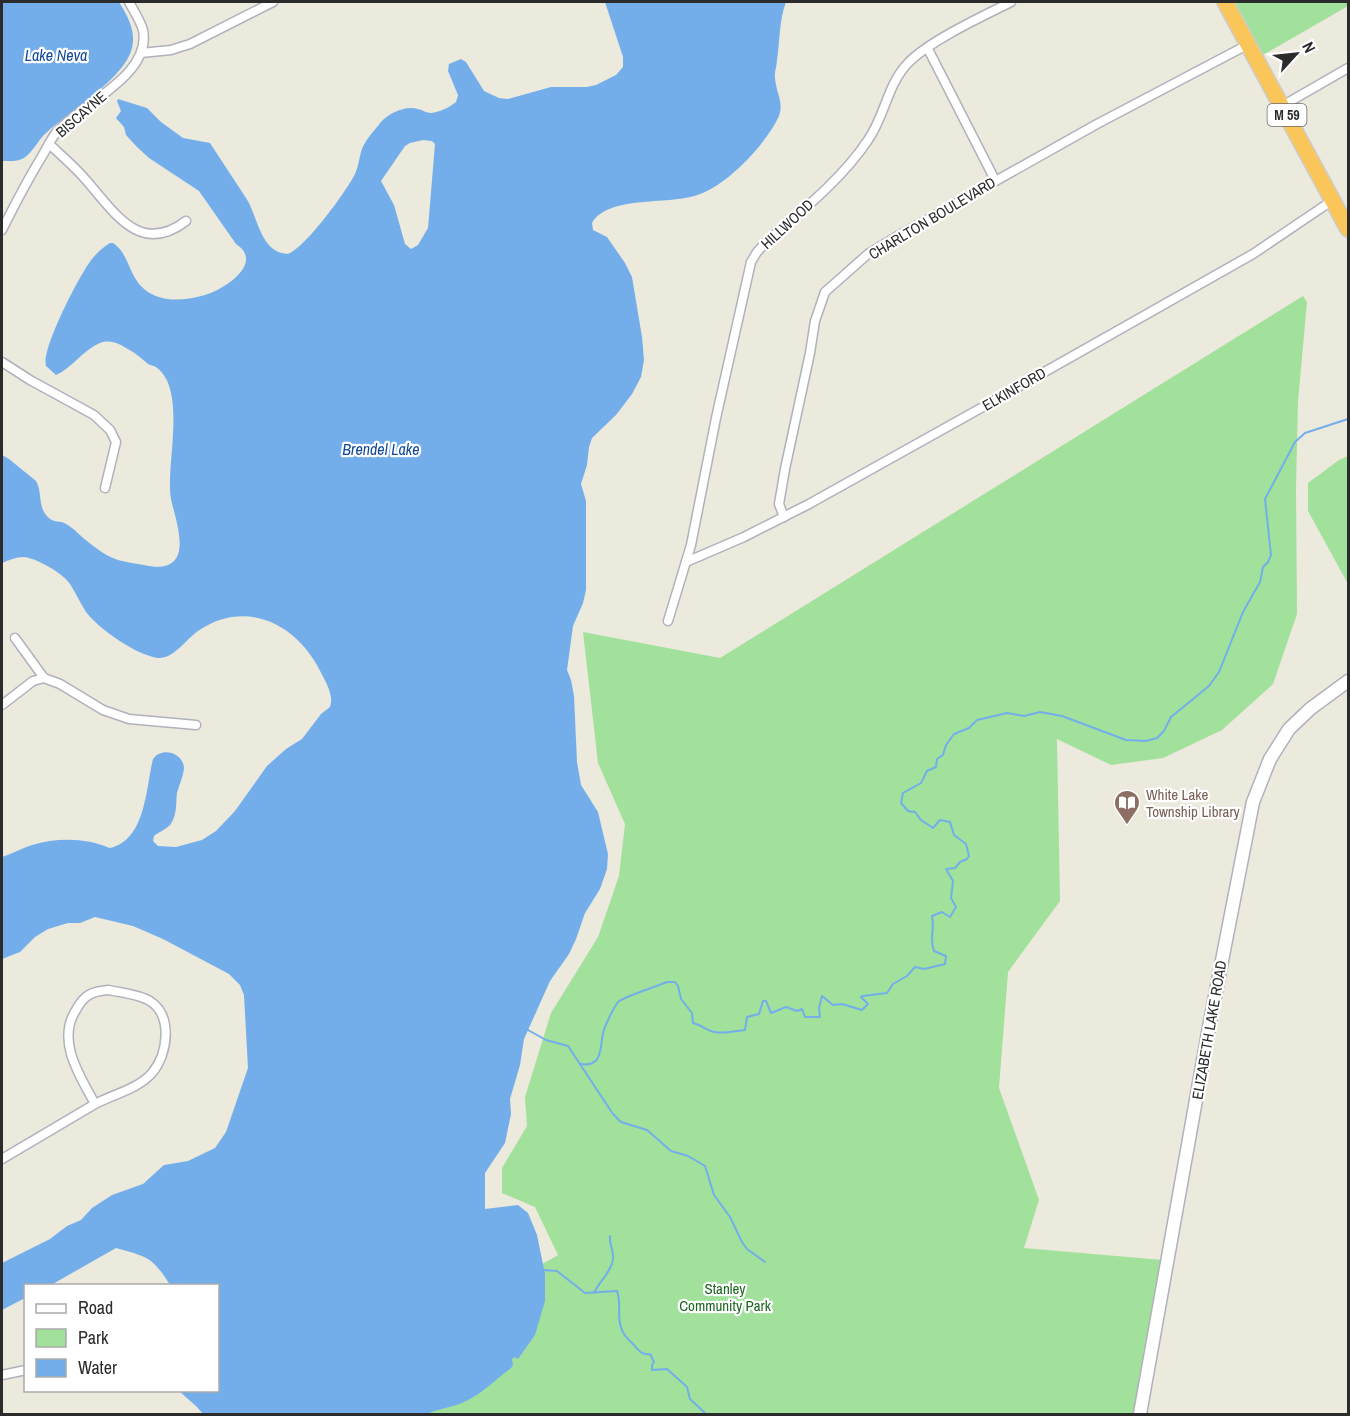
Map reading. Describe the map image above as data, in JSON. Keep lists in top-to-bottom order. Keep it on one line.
{"streets":{"highway":["M 59"],"street":["BISCAYNE","CHARLTON BOULEVARD","HILLWOOD","ELKINFORD","ELIZABETH LAKE ROAD"]},"crossings":[["M 59","CHARLTON BOULEVARD"],["M 59","ELKINFORD"],["CHARLTON BOULEVARD","ELKINFORD"],["HILLWOOD","ELKINFORD"]],"water":["Lake Neva","Brendel Lake"],"parks":["Stanley Community Park"],"places":{"library":["White Lake Township Library"]},"legend":["Road","Park","Water"],"north":"top right"}
